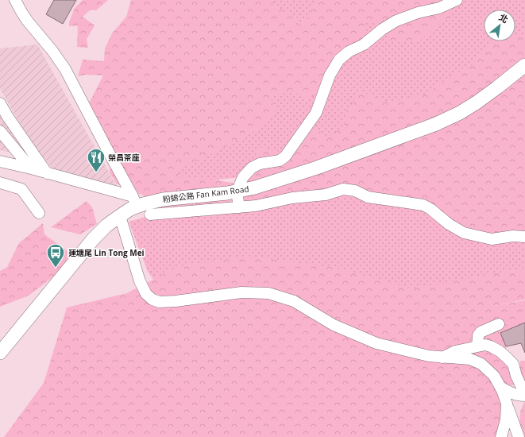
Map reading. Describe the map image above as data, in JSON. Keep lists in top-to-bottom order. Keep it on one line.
{"streets":{"main road":["粉錦公路 Fan Kam Road"]},"places":{"restaurant":["榮昌茶座"],"bus stop":["蓮塘尾 Lin Tong Mei"]},"north":"top right"}
